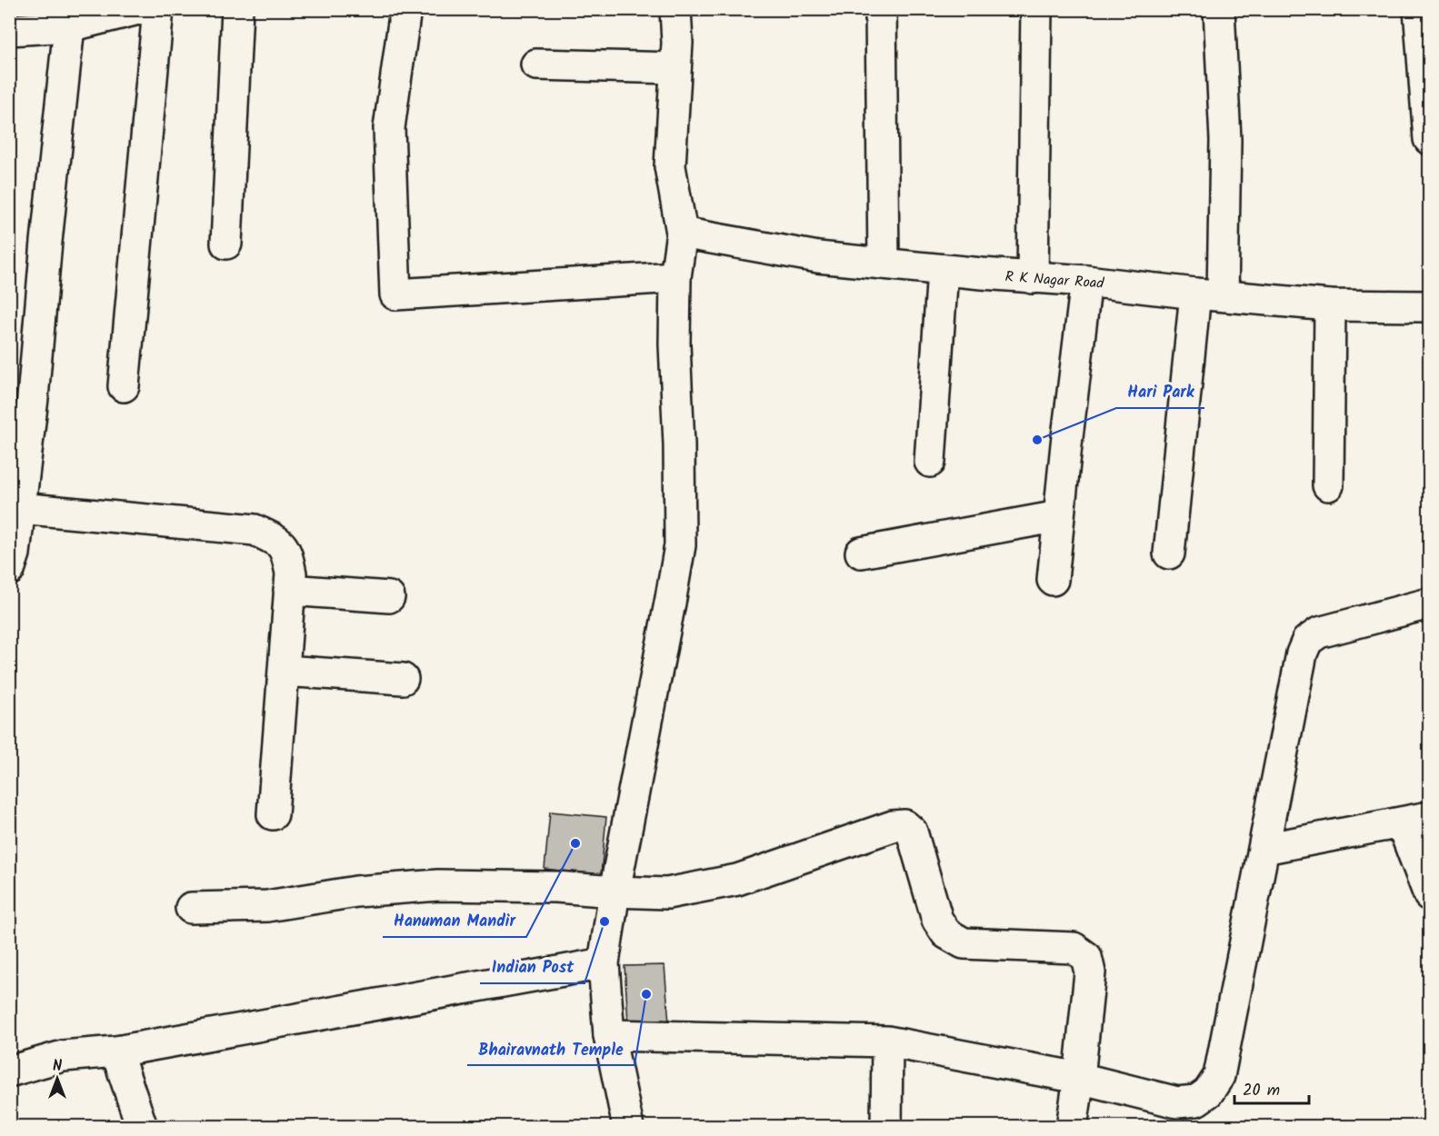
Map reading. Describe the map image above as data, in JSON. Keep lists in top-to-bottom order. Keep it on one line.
{"streets":{"street":["R K Nagar Road"]},"places":["Hari Park","Hanuman Mandir","Indian Post","Bhairavnath Temple"],"scale_bar":"20 m","north":"top"}
